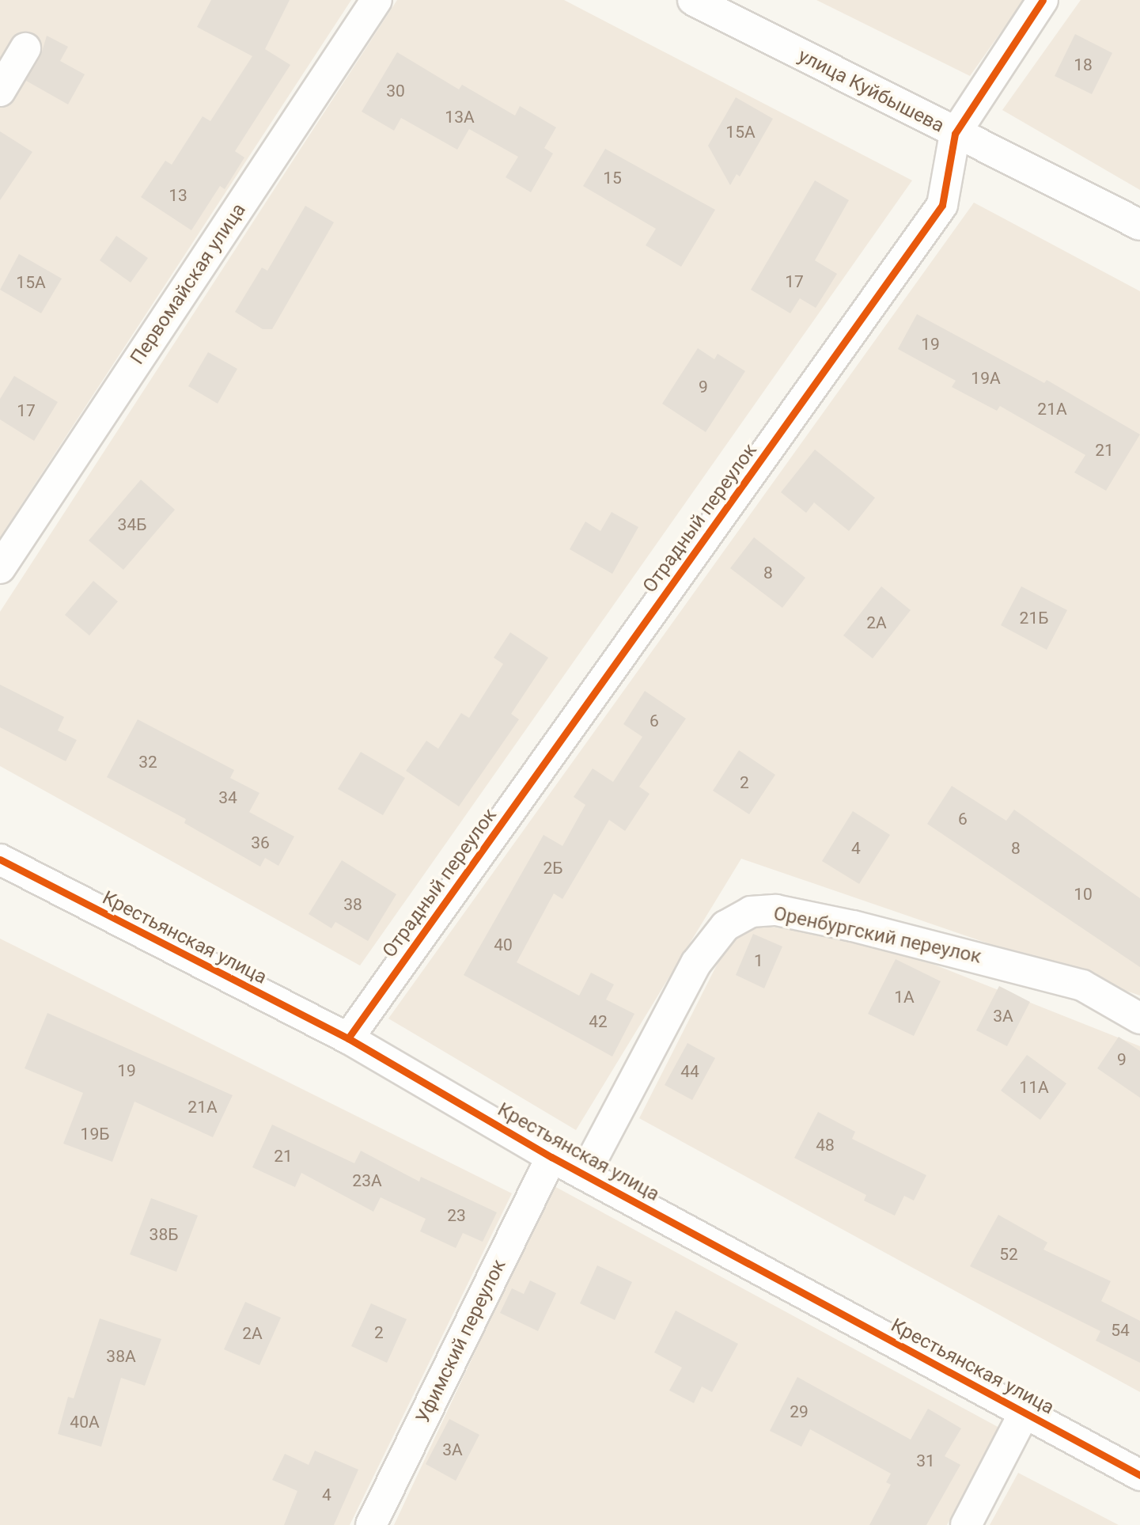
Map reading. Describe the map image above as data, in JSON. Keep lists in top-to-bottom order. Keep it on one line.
{"streets":{"street":["улица Куйбышева","Первомайская улица","Отрадный переулок","Оренбургский переулок","Крестьянская улица","Уфимский переулок"]},"crossings":[["улица Куйбышева","Отрадный переулок"],["Отрадный переулок","Крестьянская улица"],["Оренбургский переулок","Крестьянская улица"],["Крестьянская улица","Уфимский переулок"]],"house_numbers":["18","30","13А","15А","15","13","17","15А","19","19А","9","21А","17","21","34Б","8","21Б","2А","6","32","2","34","6","36","4","8","2Б","10","38","40","1","1А","3А","42","9","19","44","11А","21А","19Б","48","21","23А","23","38Б","52","54","2","2А","38А","29","40А","3А","31","4"]}
